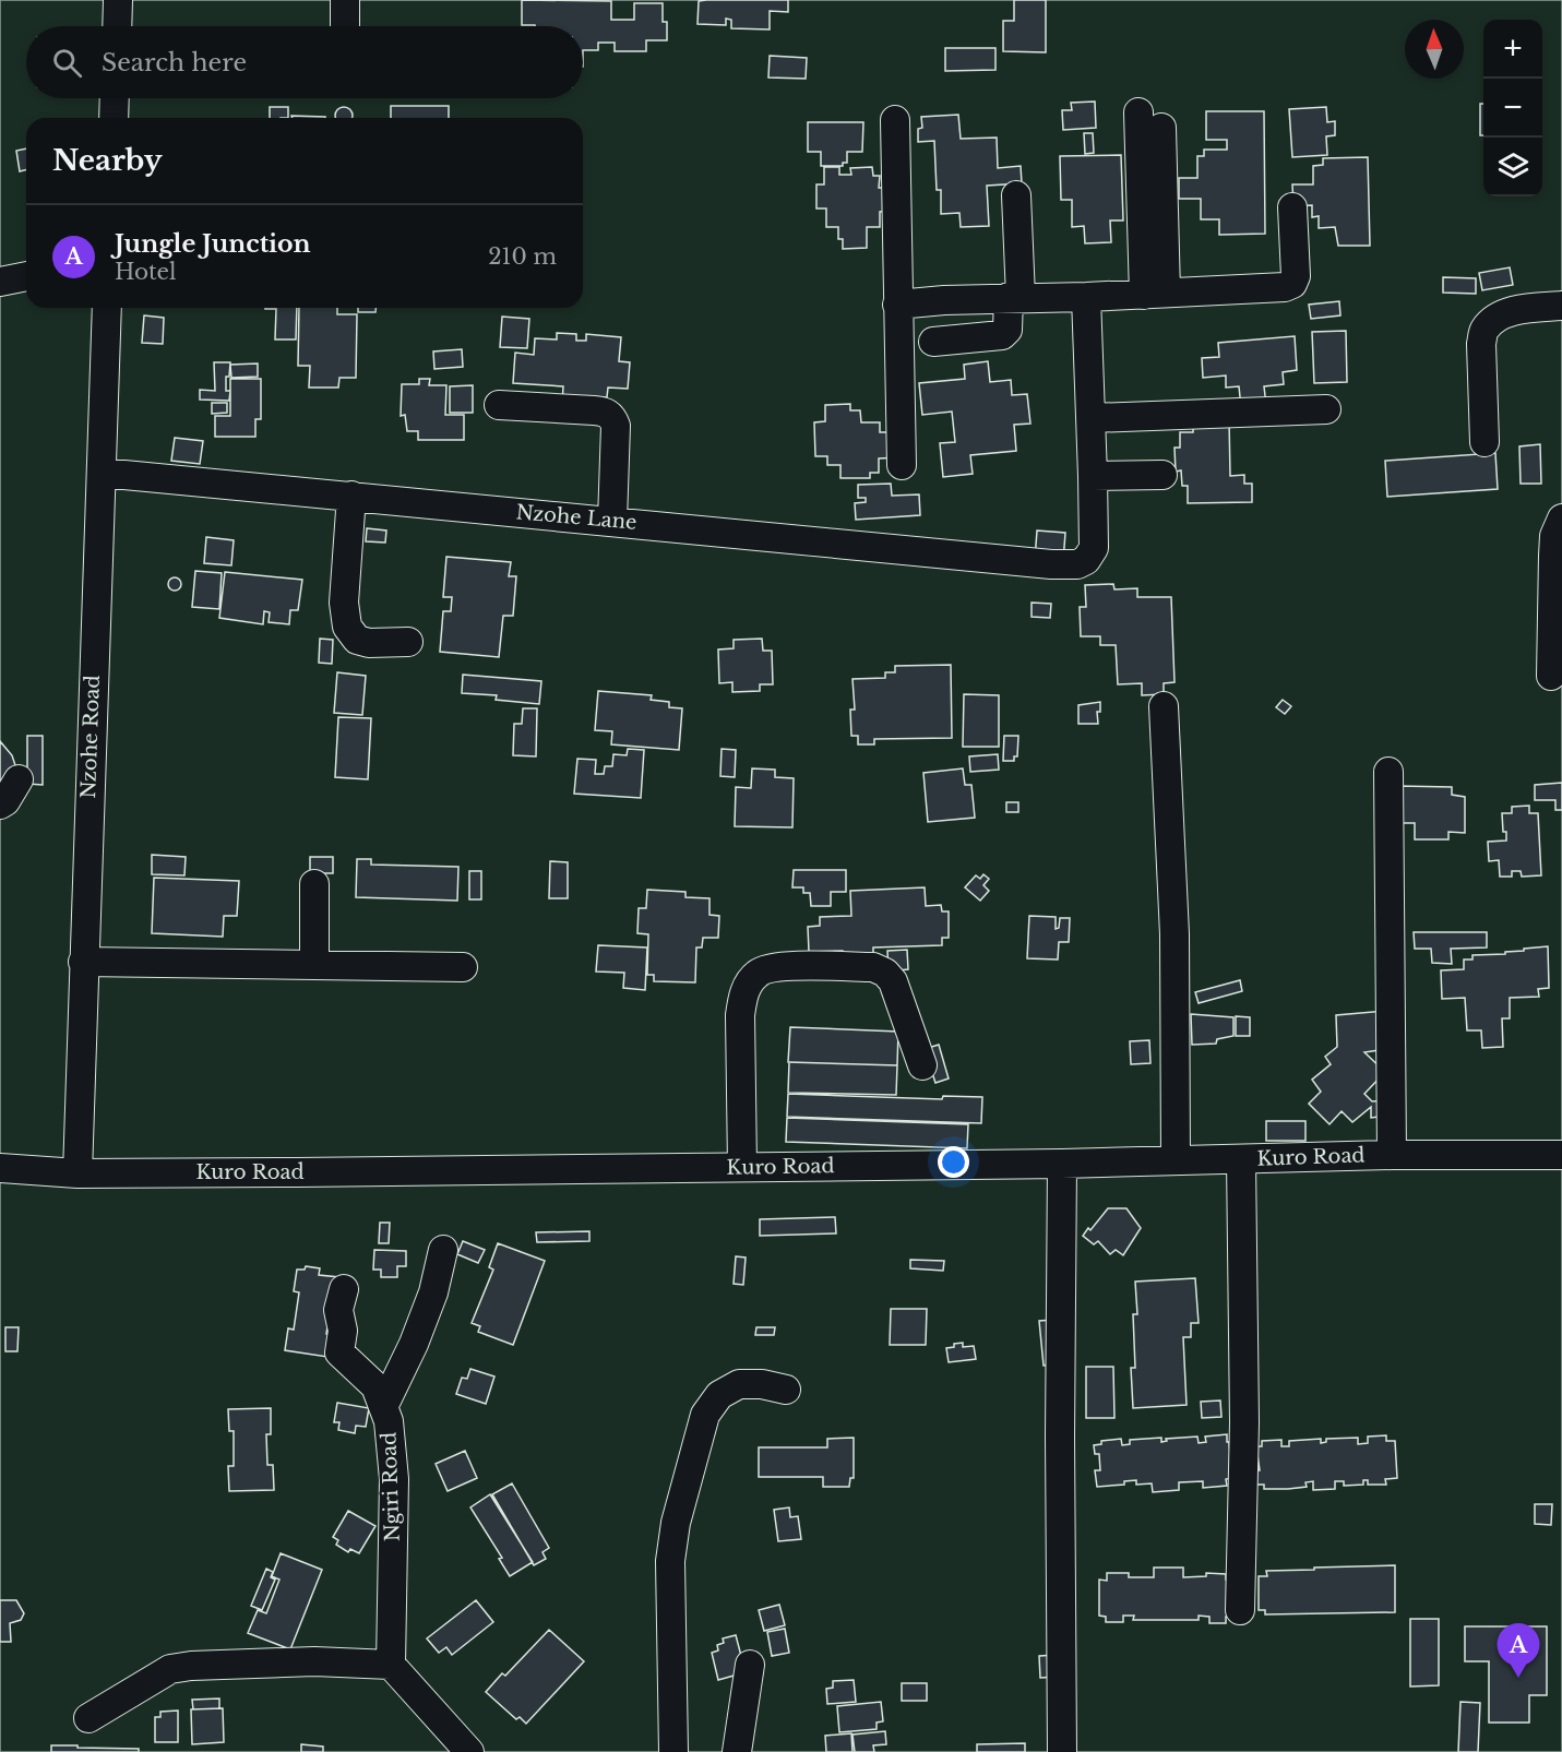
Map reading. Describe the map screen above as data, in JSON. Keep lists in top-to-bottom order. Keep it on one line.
{"streets":{"street":["Nzohe Lane","Nzohe Road","Kuro Road","Ngiri Road"]},"crossings":[["Nzohe Lane","Nzohe Road"],["Nzohe Road","Kuro Road"]],"north":"top","page":{"map_buttons":["+","−"],"search":"Search here","heading":"Nearby","list":[{"mark":"A","name":"Jungle Junction","note":"Hotel","value":"210 m"}],"pins":"A"}}
